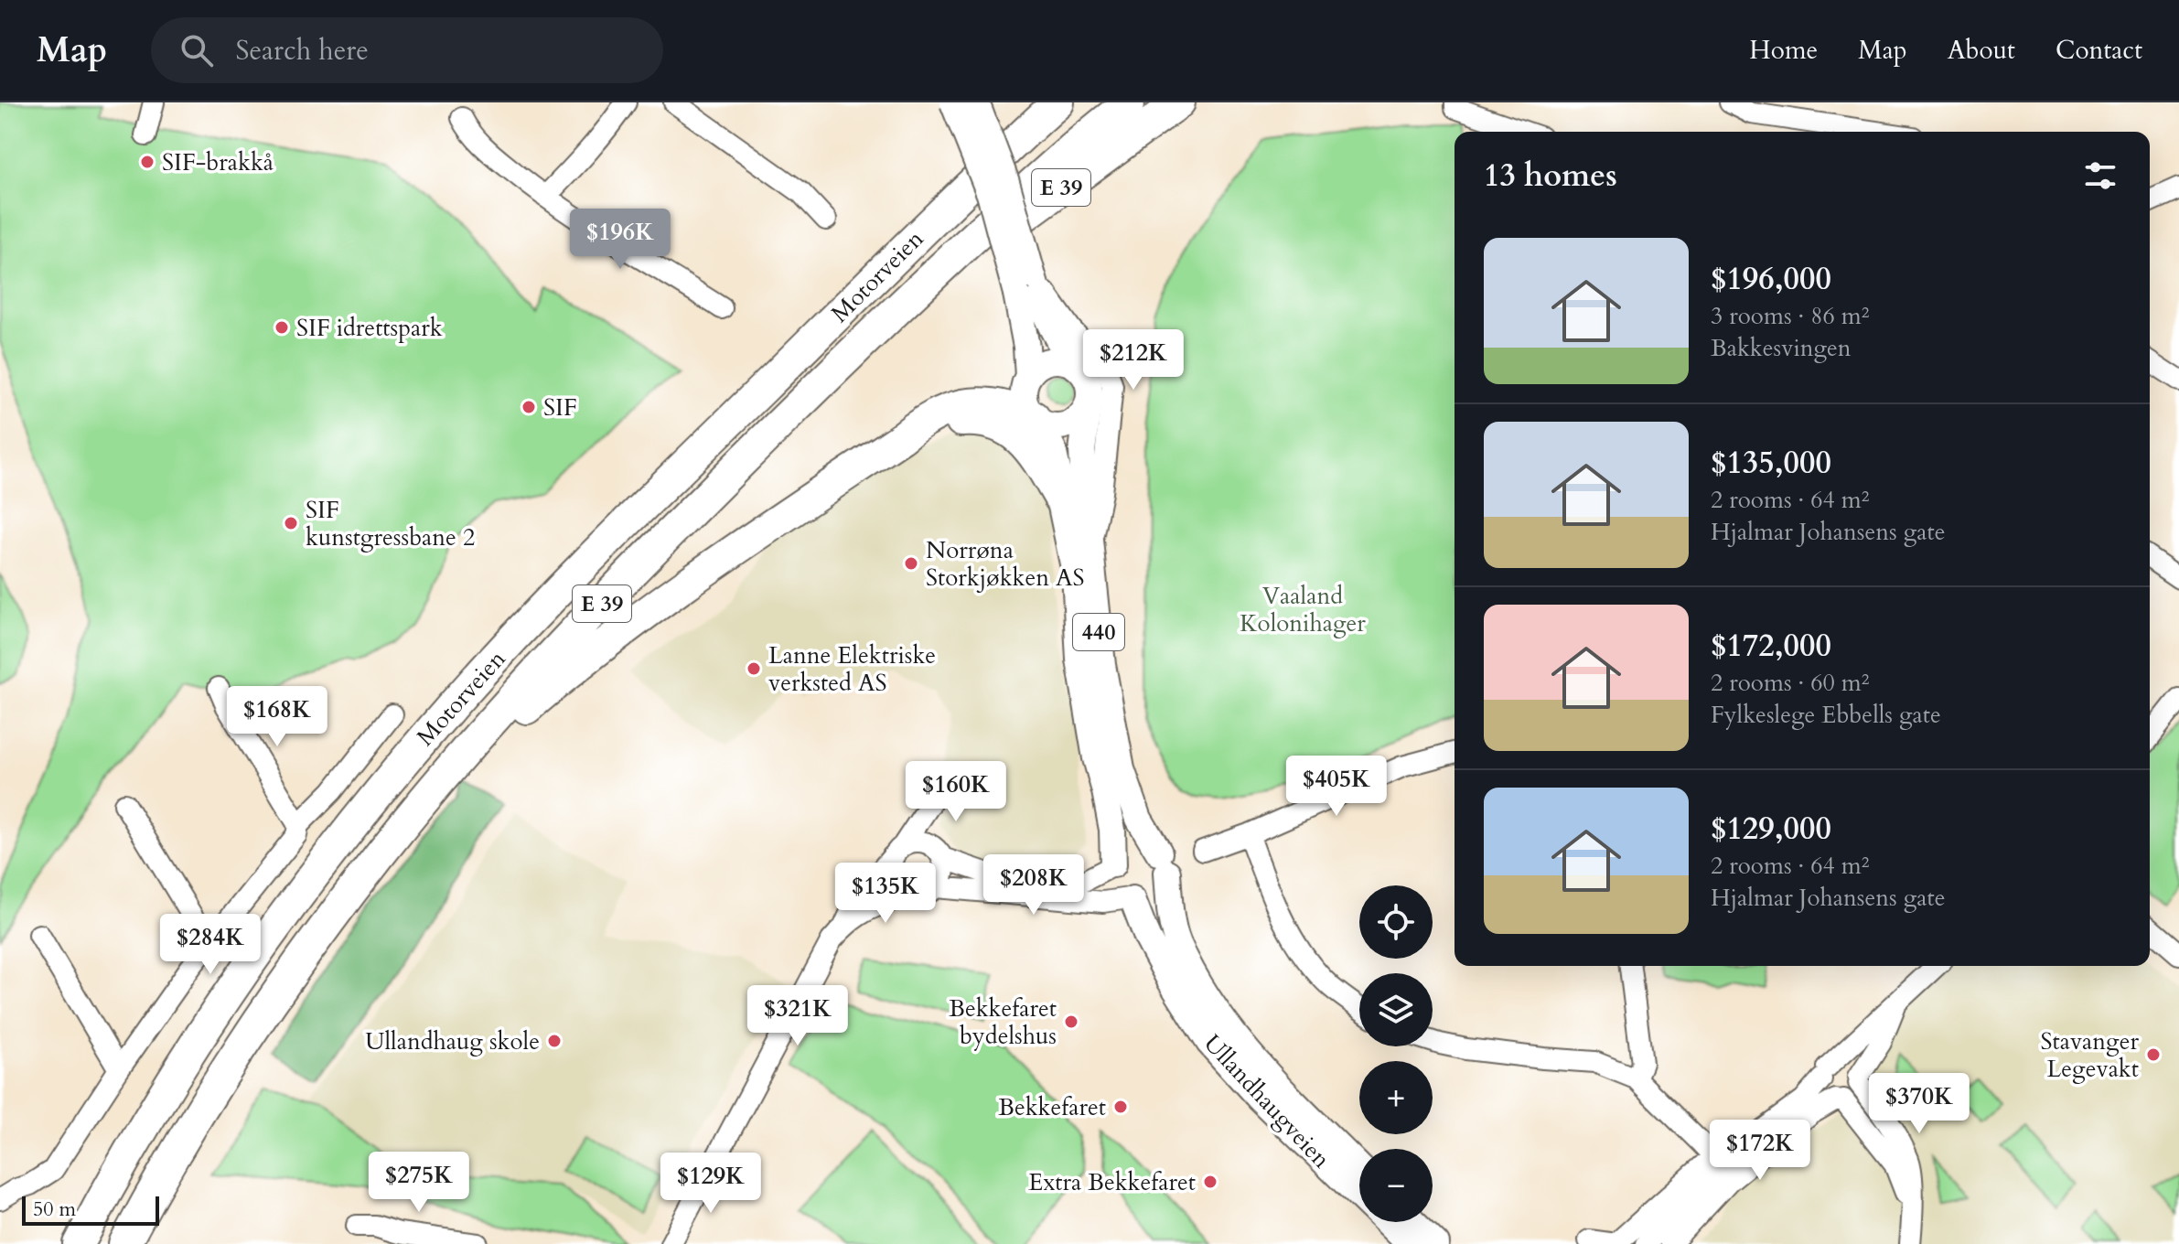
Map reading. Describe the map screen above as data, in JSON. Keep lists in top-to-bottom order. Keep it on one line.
{"streets":{"highway":["E 39","Motorveien"],"main road":["440","Ullandhaugveien"]},"crossings":[["E 39","Motorveien"],["E 39","440"],["E 39","Ullandhaugveien"],["440","Ullandhaugveien"]],"parks":["Vaaland Kolonihager"],"places":["SIF-brakkå","SIF idrettspark","SIF","SIF kunstgressbane 2","Norrøna Storkjøkken AS","Lanne Elektriske verksted AS","Bekkefaret bydelshus","Ullandhaug skole","Stavanger Legevakt","Bekkefaret","Extra Bekkefaret"],"scale_bar":"50 m","page":{"header":"Map","search":"Search here","nav":["Home","Map","About","Contact"],"heading":"13 homes","price":["$196K","$212K","$168K","$405K","$160K","$208K","$135K","$284K","$321K","$370K","$172K","$275K","$129K"],"list":[{"name":"$196,000","note":"3 rooms · 86 m² · Bakkesvingen"},{"name":"$135,000","note":"2 rooms · 64 m² · Hjalmar Johansens gate"},{"name":"$172,000","note":"2 rooms · 60 m² · Fylkeslege Ebbells gate"},{"name":"$129,000","note":"2 rooms · 64 m² · Hjalmar Johansens gate"}],"map_buttons":["+","−"],"scale":"50 m"}}
